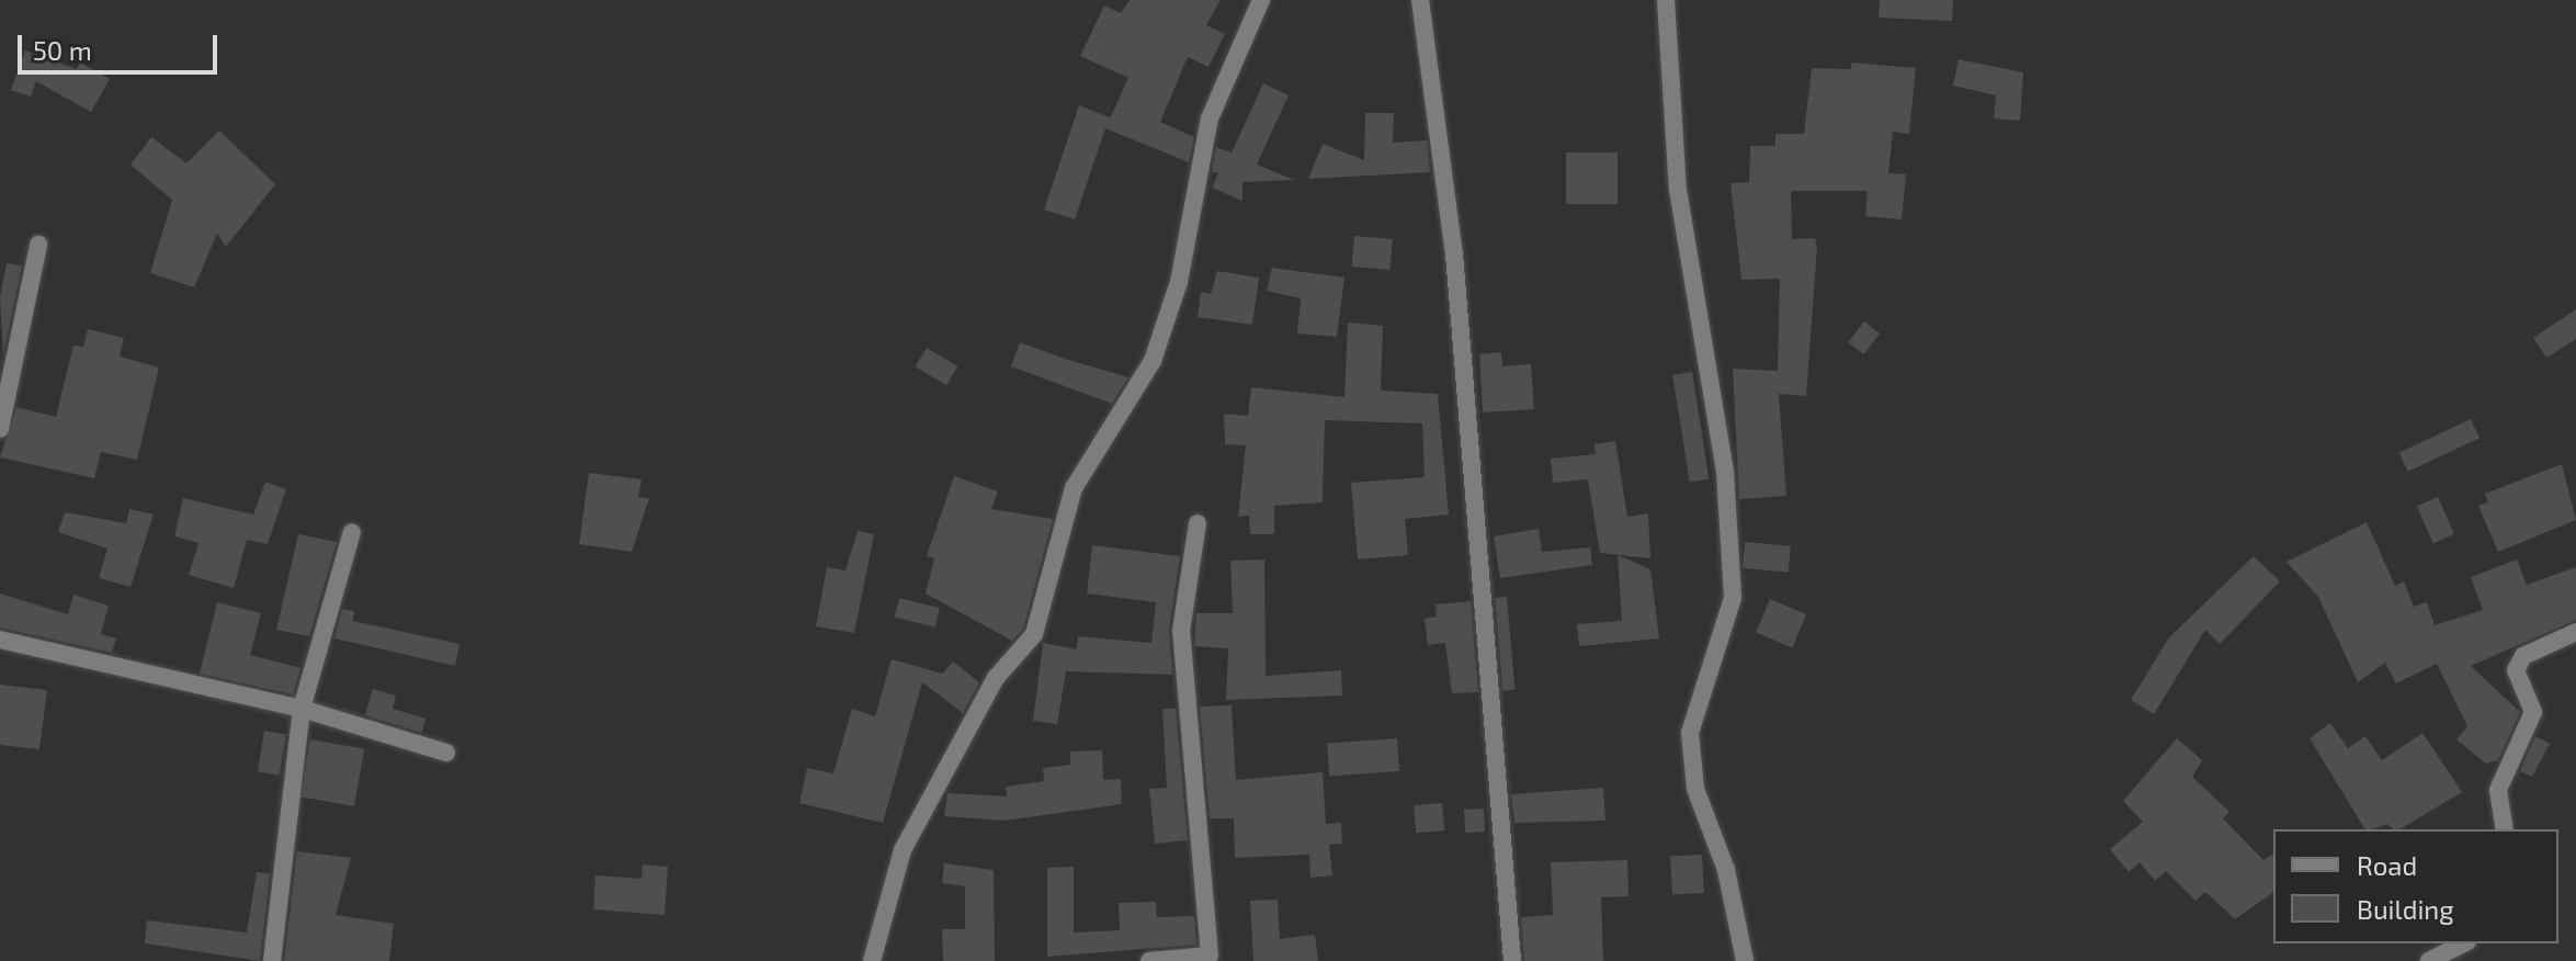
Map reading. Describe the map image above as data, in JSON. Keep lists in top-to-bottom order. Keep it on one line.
{"legend":["Road","Building"],"scale_bar":"50 m"}
